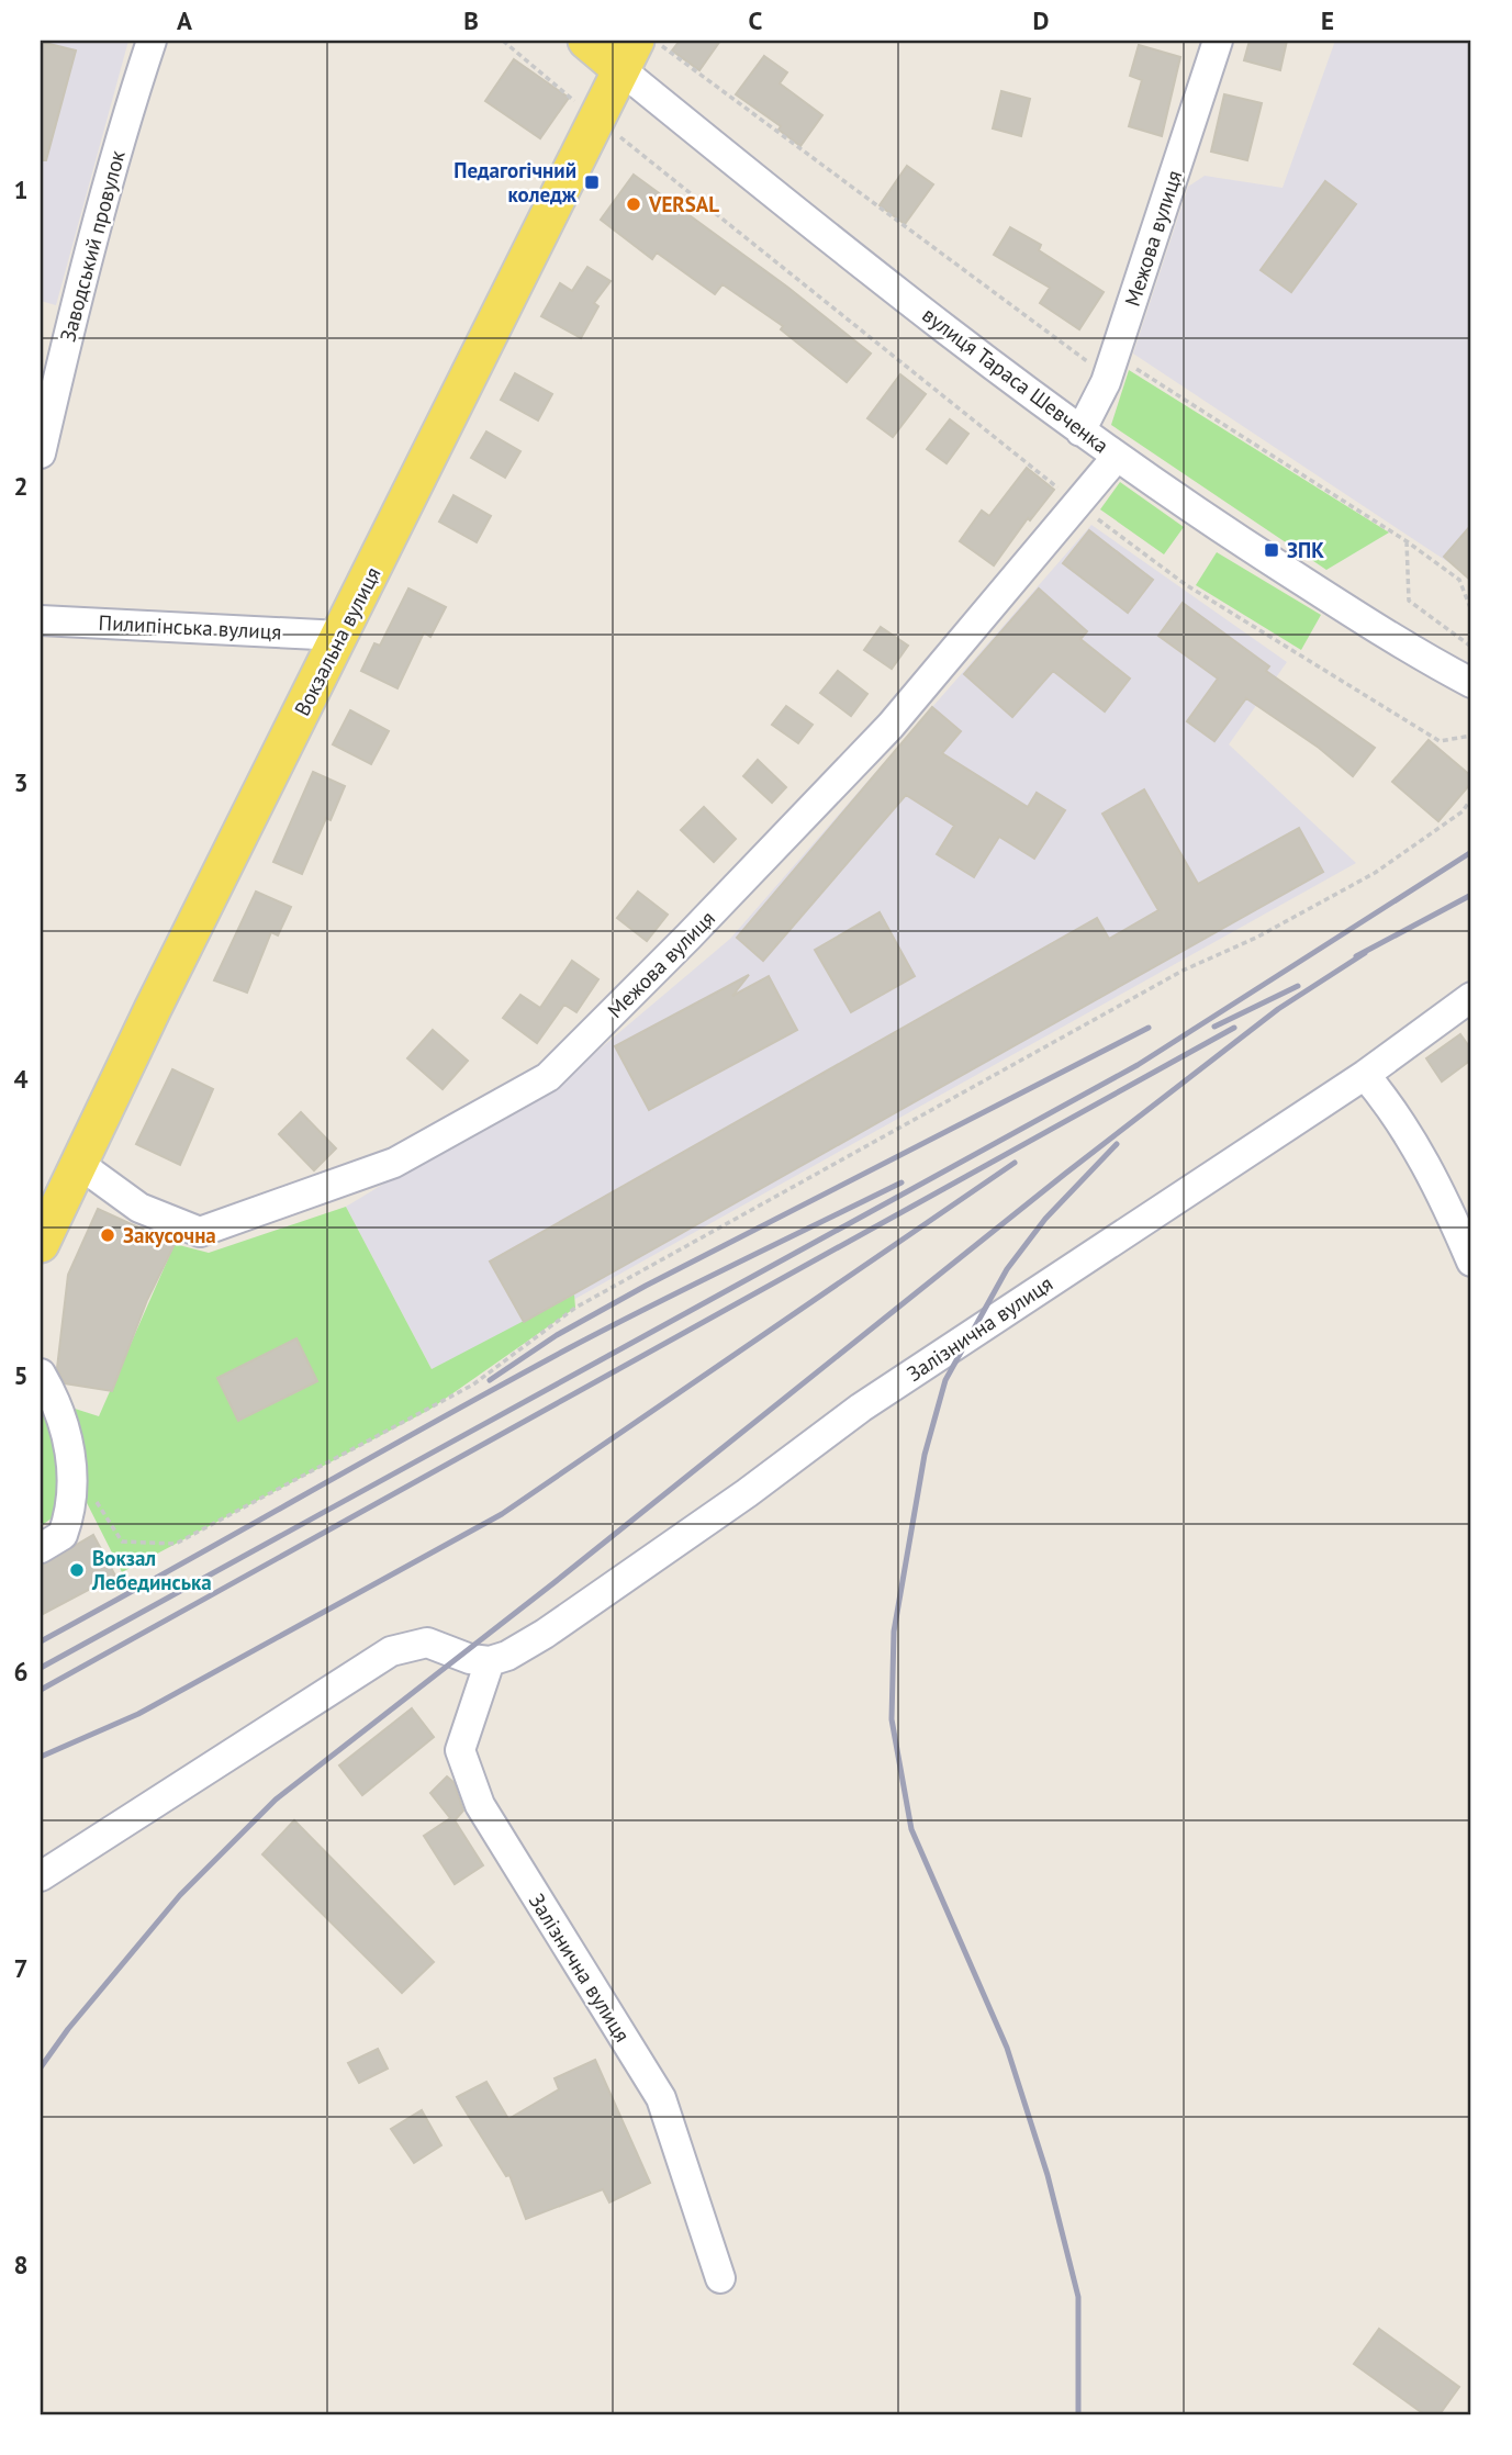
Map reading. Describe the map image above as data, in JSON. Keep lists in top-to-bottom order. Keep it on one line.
{"streets":{"main road":["вулиця Тараса Шевченка","Вокзальна вулиця"],"street":["Межова вулиця","Заводський провулок","Пилипінська вулиця","Залізнична вулиця"]},"crossings":[["Межова вулиця","вулиця Тараса Шевченка"],["Межова вулиця","Вокзальна вулиця"],["вулиця Тараса Шевченка","Вокзальна вулиця"],["Пилипінська вулиця","Вокзальна вулиця"]],"places":{"transit":["Педагогічний коледж","ЗПК"],"other":["VERSAL","Закусочна","Вокзал Лебединська"]},"grid":{"columns":["A","B","C","D","E"],"rows":["1","2","3","4","5","6","7","8"]}}
